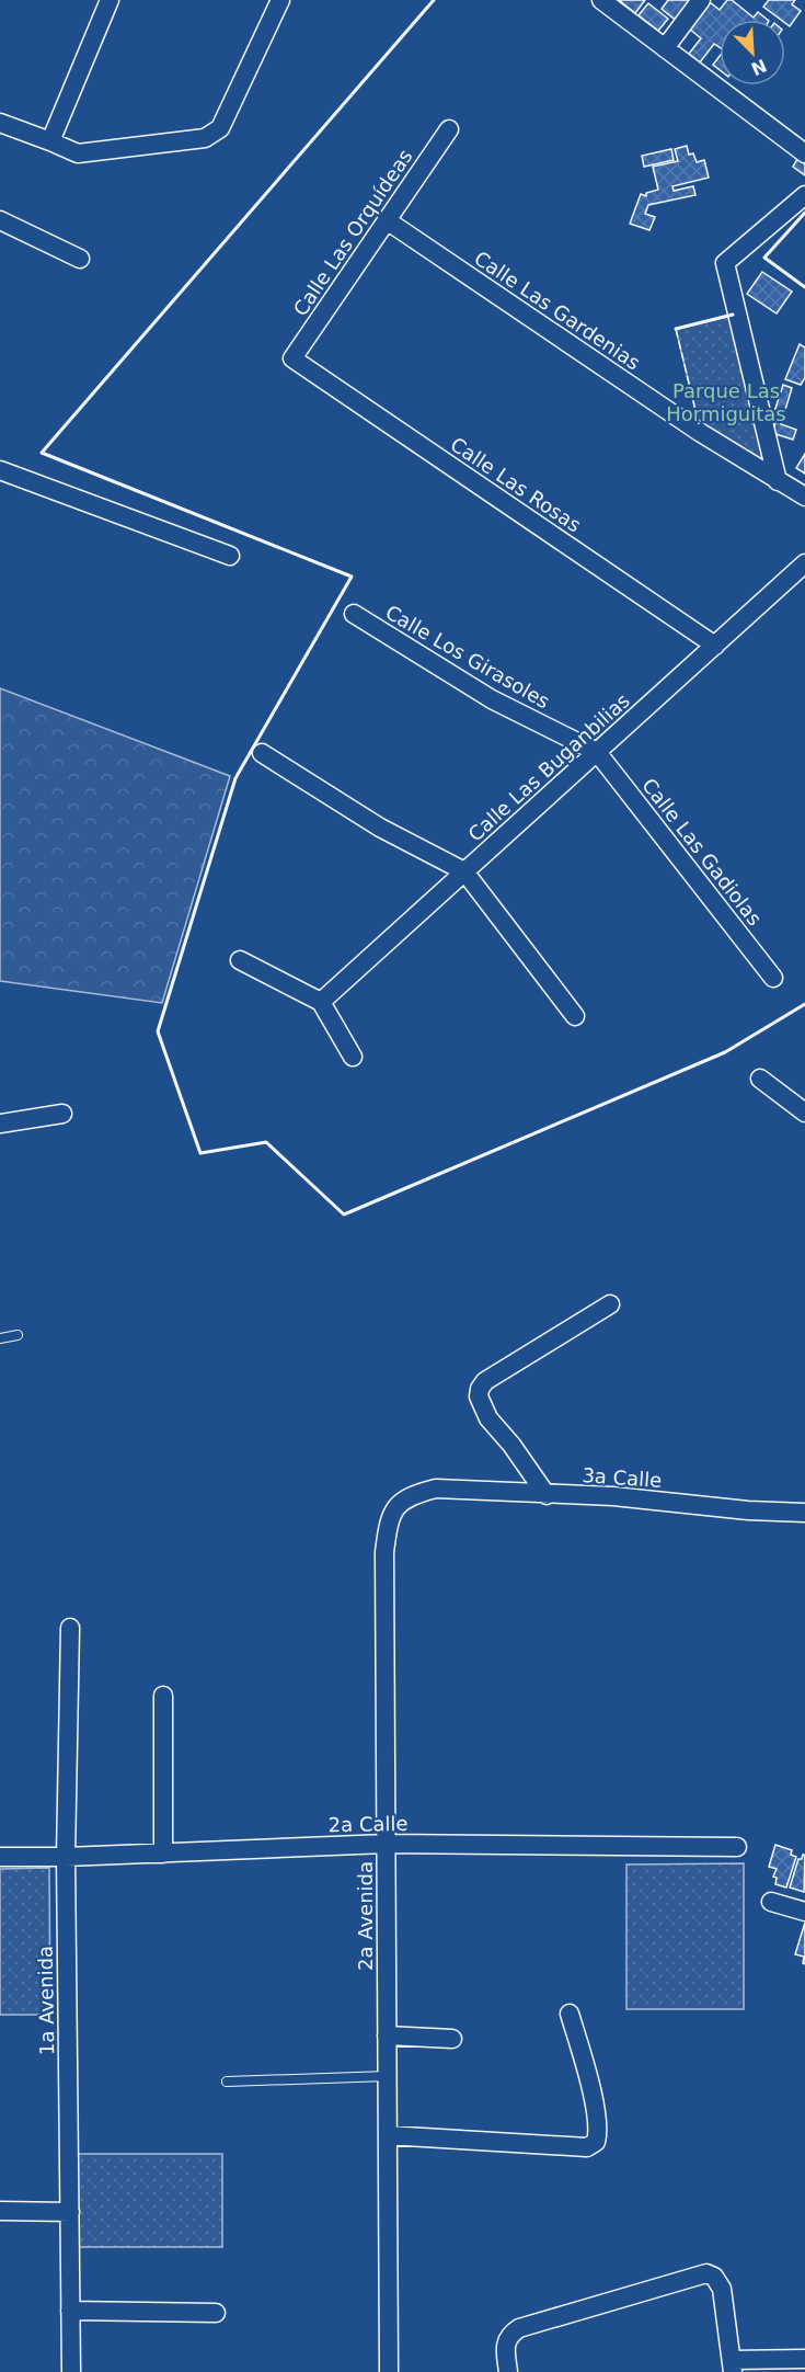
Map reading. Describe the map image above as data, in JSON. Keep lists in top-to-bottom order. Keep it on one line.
{"streets":{"street":["Calle Las Orquídeas","Calle Las Gardenias","Calle Las Rosas","Calle Los Girasoles","Calle Las Buganbilias","Calle Las Gadiolas","3a Calle","2a Calle","2a Avenida","1a Avenida"]},"crossings":[["Calle Las Orquídeas","Calle Las Gardenias"],["Calle Las Orquídeas","Calle Las Rosas"],["Calle Las Rosas","Calle Las Buganbilias"],["Calle Los Girasoles","Calle Las Buganbilias"],["Calle Los Girasoles","Calle Las Gadiolas"],["Calle Las Buganbilias","Calle Las Gadiolas"],["3a Calle","2a Avenida"],["2a Calle","2a Avenida"],["2a Calle","1a Avenida"]],"parks":["Parque Las Hormiguitas"],"north":"bottom right"}
